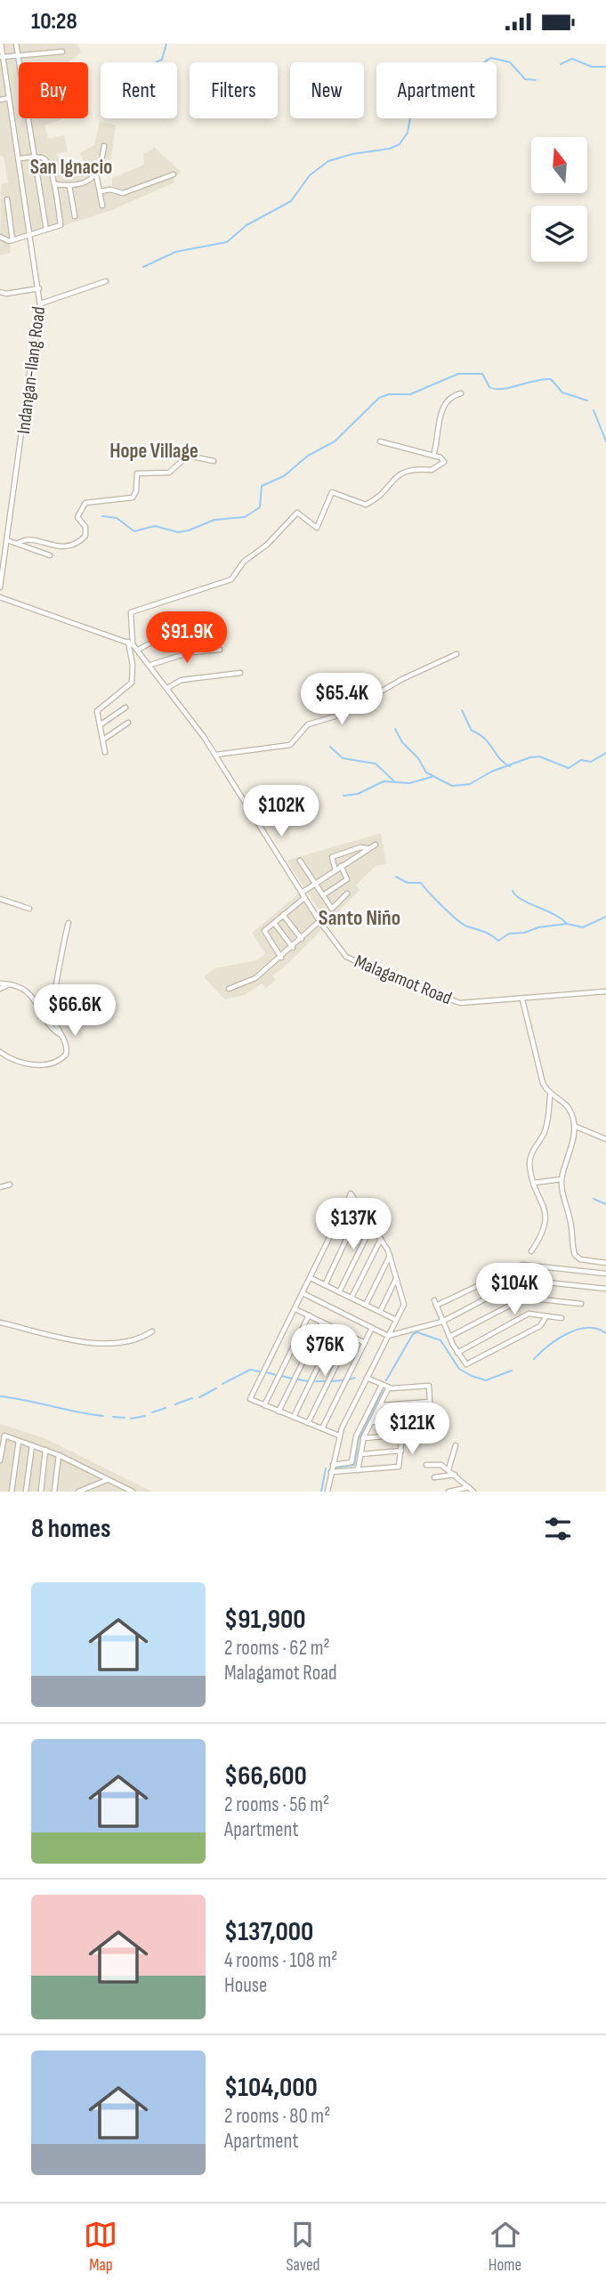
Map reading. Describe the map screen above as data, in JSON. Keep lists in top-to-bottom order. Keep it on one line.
{"streets":{"street":["Indangan-Ilang Road","Malagamot Road"]},"districts":["San Ignacio","Hope Village","Santo Niño"],"north":"top","page":{"status":"10:28","chip":["Buy","Rent","Filters","New","Apartment"],"price":["$91.9K","$65.4K","$102K","$66.6K","$137K","$104K","$76K","$121K"],"heading":"8 homes","list":[{"name":"$91,900","note":"2 rooms · 62 m² · Malagamot Road"},{"name":"$66,600","note":"2 rooms · 56 m² · Apartment"},{"name":"$137,000","note":"4 rooms · 108 m² · House"},{"name":"$104,000","note":"2 rooms · 80 m² · Apartment"}],"tabs":["Map","Saved","Home"]}}
